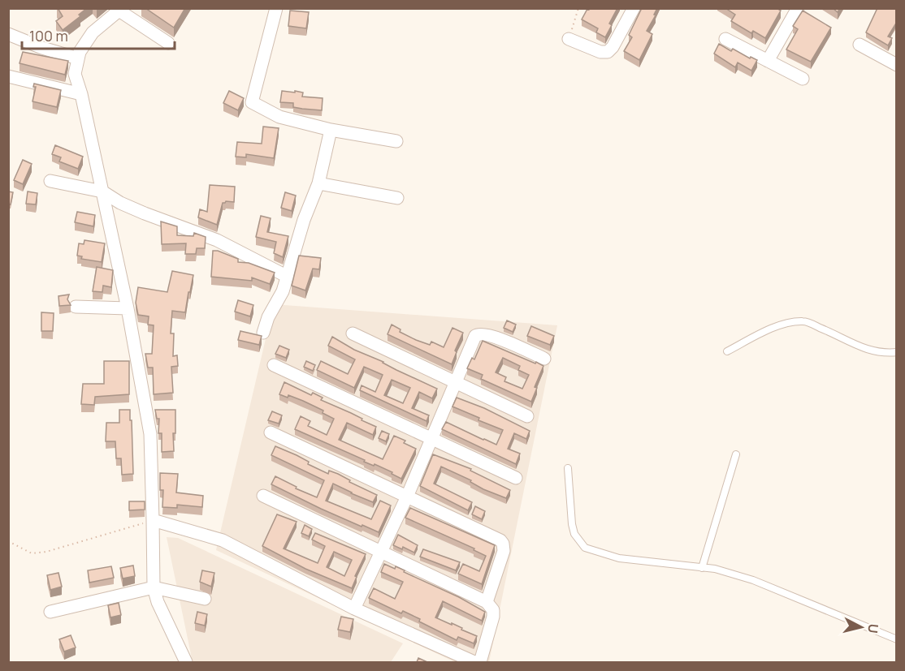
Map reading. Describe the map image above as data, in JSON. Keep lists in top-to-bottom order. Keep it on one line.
{"scale_bar":"100 m","north":"right"}
